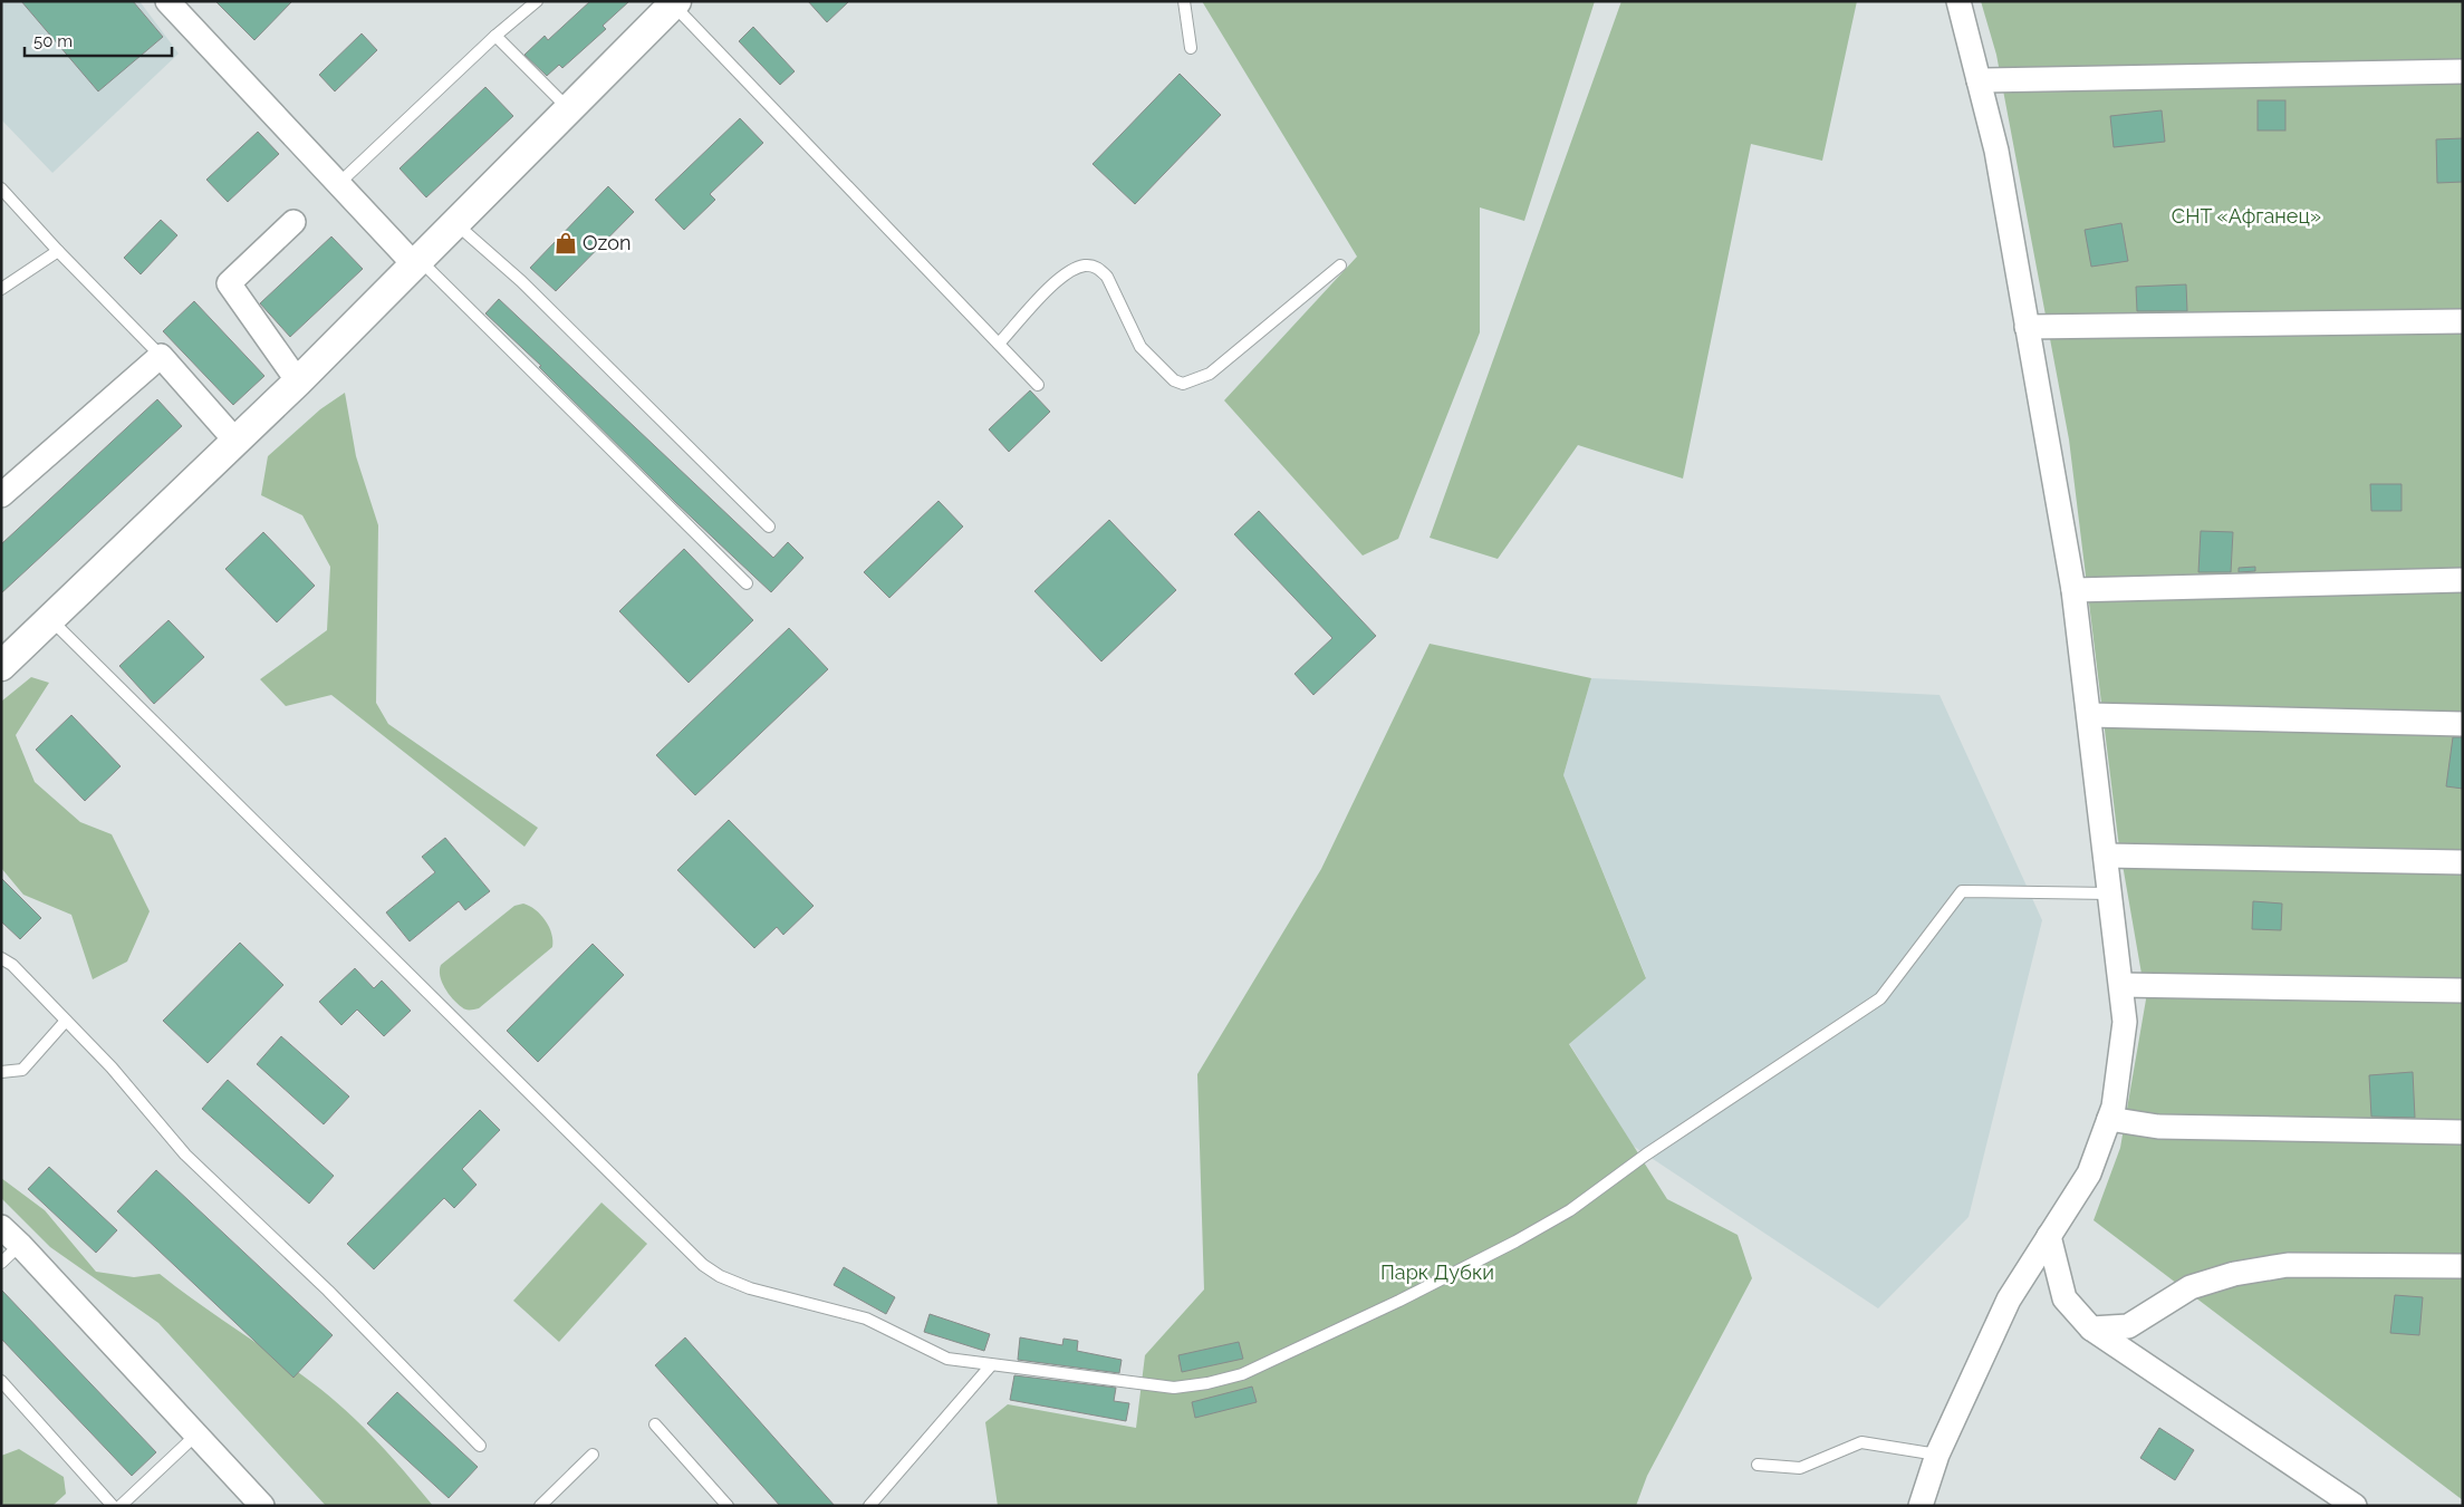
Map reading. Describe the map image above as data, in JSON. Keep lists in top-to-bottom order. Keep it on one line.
{"parks":["СНТ «Афганец»","Парк Дубки"],"places":{"shop":["Ozon"]},"scale_bar":"50 m"}
